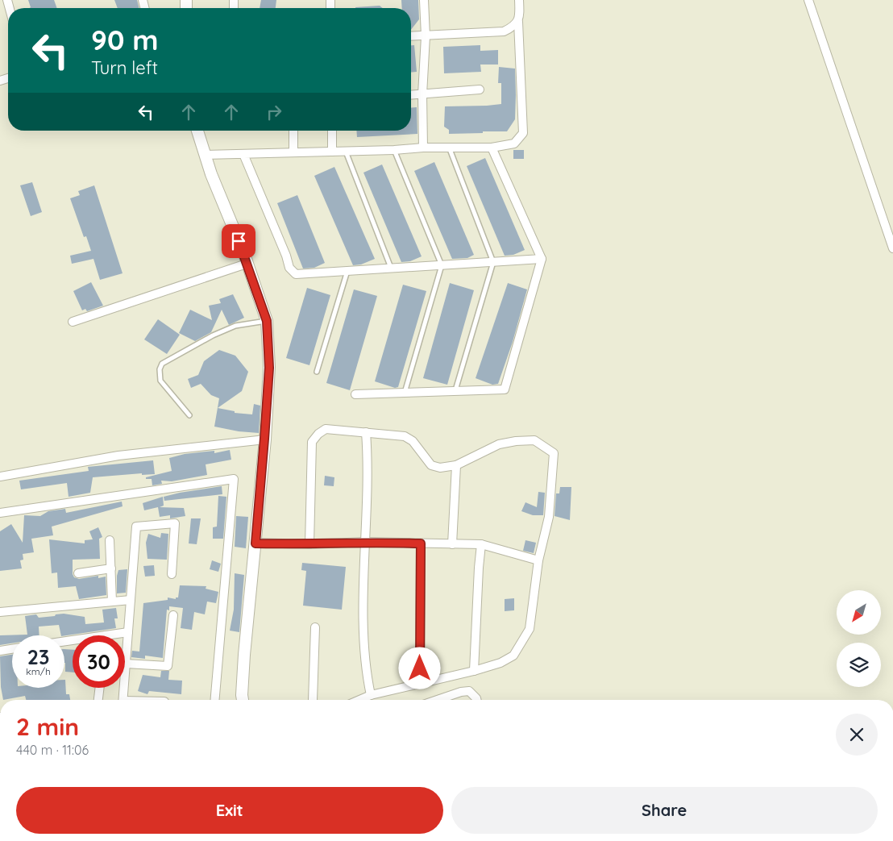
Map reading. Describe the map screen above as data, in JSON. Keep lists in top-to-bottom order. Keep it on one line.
{"north":"bottom left","page":{"turn":["90 m","Turn left"],"speed":"23 km/h","limit":"30","heading":["2 min","440 m · 11:06"],"buttons":["Exit","Share"]}}
